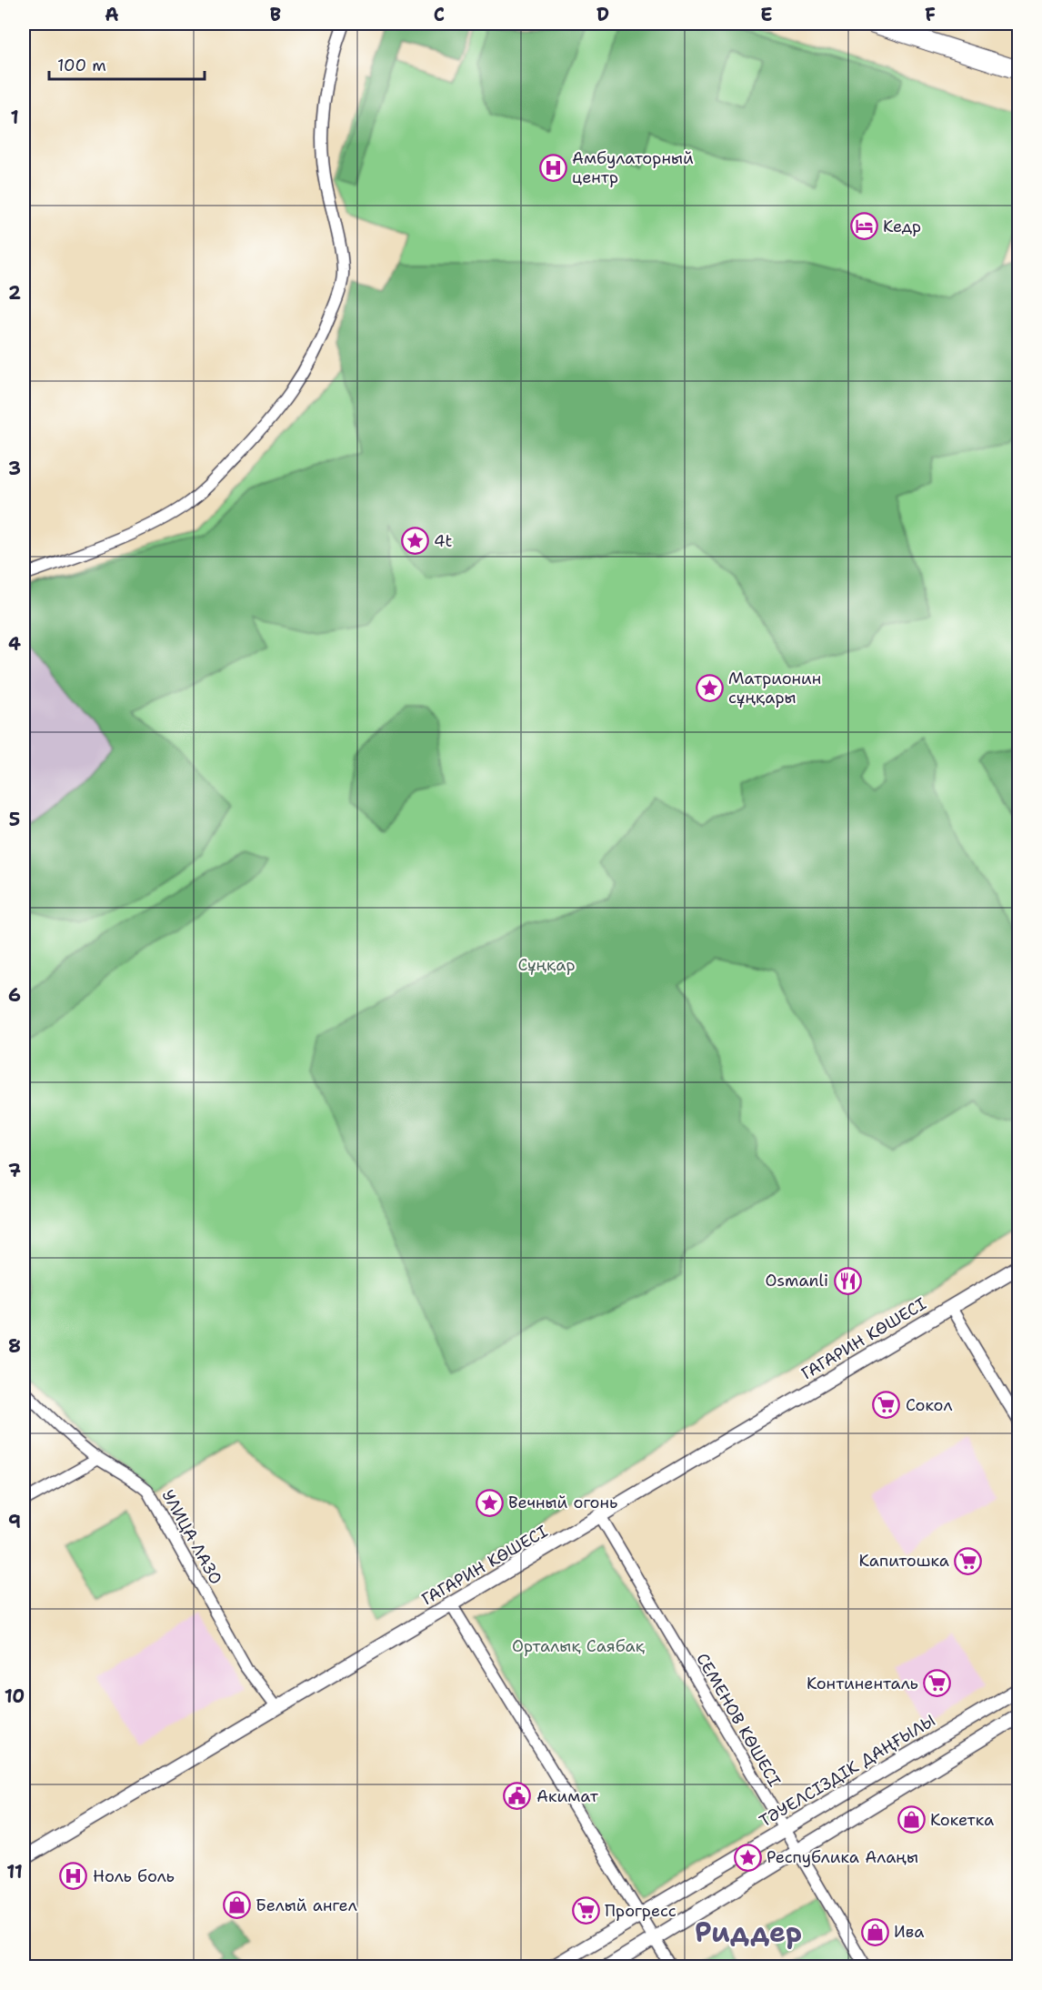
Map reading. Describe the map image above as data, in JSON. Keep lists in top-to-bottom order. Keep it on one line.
{"streets":{"street":["ГАГАРИН КӨШЕСІ","УЛИЦА ЛАЗО","СЕМЕНОВ КӨШЕСІ","ТӘУЕЛСІЗДІК ДАҢҒЫЛЫ"]},"crossings":[["ГАГАРИН КӨШЕСІ","УЛИЦА ЛАЗО"],["ГАГАРИН КӨШЕСІ","СЕМЕНОВ КӨШЕСІ"],["СЕМЕНОВ КӨШЕСІ","ТӘУЕЛСІЗДІК ДАҢҒЫЛЫ"]],"districts":["Риддер"],"parks":["Сұңқар","Орталық Саябақ"],"places":{"hospital":["Амбулаторный центр","Ноль боль"],"hotel":["Кедр"],"place":["4t","Матрионин сұңқары","Вечный огонь","Республика Алаңы"],"restaurant":["Osmanli"],"supermarket":["Сокол","Капитошка","Континенталь","Прогресс"],"public building":["Акимат"],"shop":["Кокетка","Белый ангел","Ива"]},"scale_bar":"100 m","grid":{"columns":["A","B","C","D","E","F"],"rows":["1","2","3","4","5","6","7","8","9","10","11"]}}
